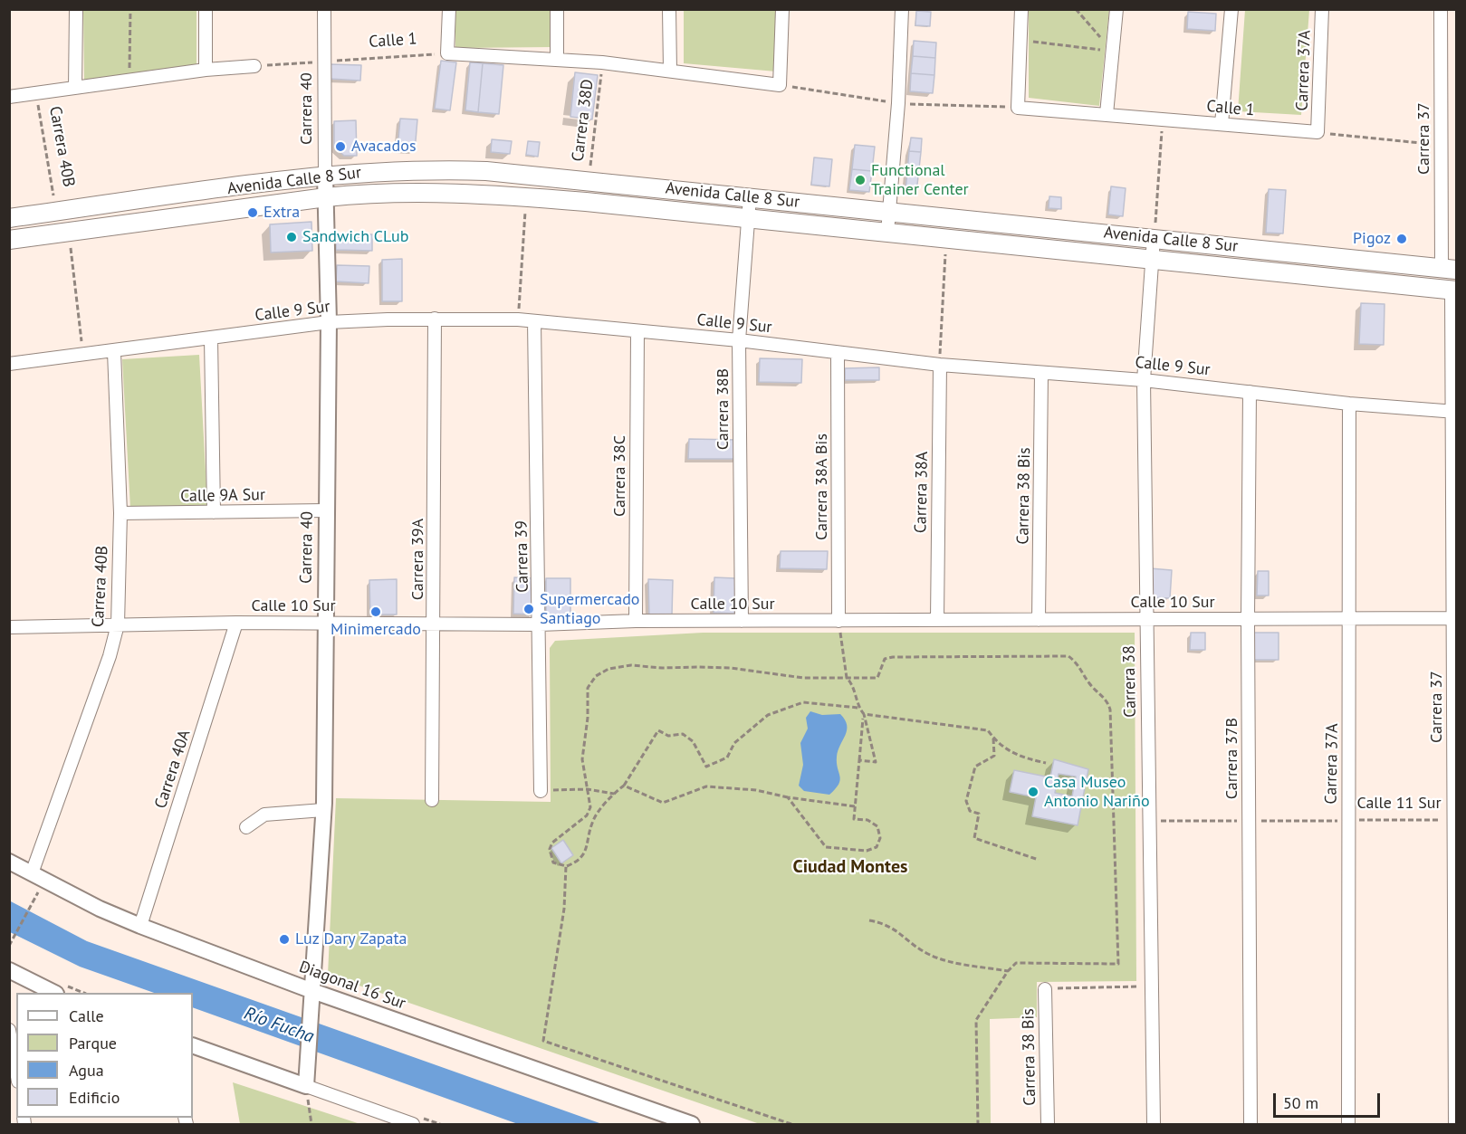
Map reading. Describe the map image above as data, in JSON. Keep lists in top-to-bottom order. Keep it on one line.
{"streets":{"main road":["Avenida Calle 8 Sur"],"street":["Calle 1","Carrera 37A","Carrera 40","Carrera 37","Carrera 40B","Calle 9 Sur","Carrera 38B","Carrera 38C","Carrera 38A Bis","Carrera 38A","Calle 9A Sur","Carrera 38 Bis","Carrera 39","Carrera 39A","Calle 10 Sur","Carrera 38","Carrera 37B","Carrera 40A","Diagonal 16 Sur"],"path":["Carrera 38D","Calle 11 Sur"]},"crossings":[["Calle 1","Carrera 37A"],["Calle 1","Carrera 40"],["Carrera 37A","Calle 9 Sur"],["Carrera 37A","Calle 10 Sur"],["Carrera 37A","Calle 11 Sur"],["Carrera 40","Avenida Calle 8 Sur"],["Carrera 40","Calle 9 Sur"],["Carrera 40","Calle 9A Sur"],["Carrera 40","Calle 10 Sur"],["Carrera 40","Diagonal 16 Sur"],["Carrera 38D","Avenida Calle 8 Sur"],["Carrera 37","Avenida Calle 8 Sur"],["Carrera 37","Calle 9 Sur"],["Carrera 37","Calle 10 Sur"],["Carrera 37","Calle 11 Sur"],["Carrera 40B","Calle 9 Sur"],["Carrera 40B","Calle 9A Sur"],["Carrera 40B","Calle 10 Sur"],["Carrera 40B","Diagonal 16 Sur"],["Avenida Calle 8 Sur","Carrera 38B"],["Avenida Calle 8 Sur","Carrera 38"],["Calle 9 Sur","Carrera 38B"],["Calle 9 Sur","Carrera 38C"],["Calle 9 Sur","Carrera 38A Bis"],["Calle 9 Sur","Carrera 38A"],["Calle 9 Sur","Carrera 38 Bis"],["Calle 9 Sur","Carrera 39"],["Calle 9 Sur","Carrera 39A"],["Calle 9 Sur","Carrera 38"],["Calle 9 Sur","Carrera 37B"],["Carrera 38B","Calle 10 Sur"],["Carrera 38C","Calle 10 Sur"],["Carrera 38A Bis","Calle 10 Sur"],["Carrera 38A","Calle 10 Sur"],["Carrera 38 Bis","Calle 10 Sur"],["Carrera 39","Calle 10 Sur"],["Carrera 39A","Calle 10 Sur"],["Calle 10 Sur","Carrera 38"],["Calle 10 Sur","Carrera 37B"],["Calle 10 Sur","Carrera 40A"],["Carrera 38","Calle 11 Sur"],["Carrera 37B","Calle 11 Sur"],["Carrera 40A","Diagonal 16 Sur"]],"districts":["Ciudad Montes"],"water":["Río Fucha"],"places":["Avacados","Functional Trainer Center","Extra","Sandwich CLub","Pigoz","Supermercado Santiago","Minimercado","Casa Museo Antonio Nariño","Luz Dary Zapata"],"legend":["Calle","Parque","Agua","Edificio"],"scale_bar":"50 m"}
